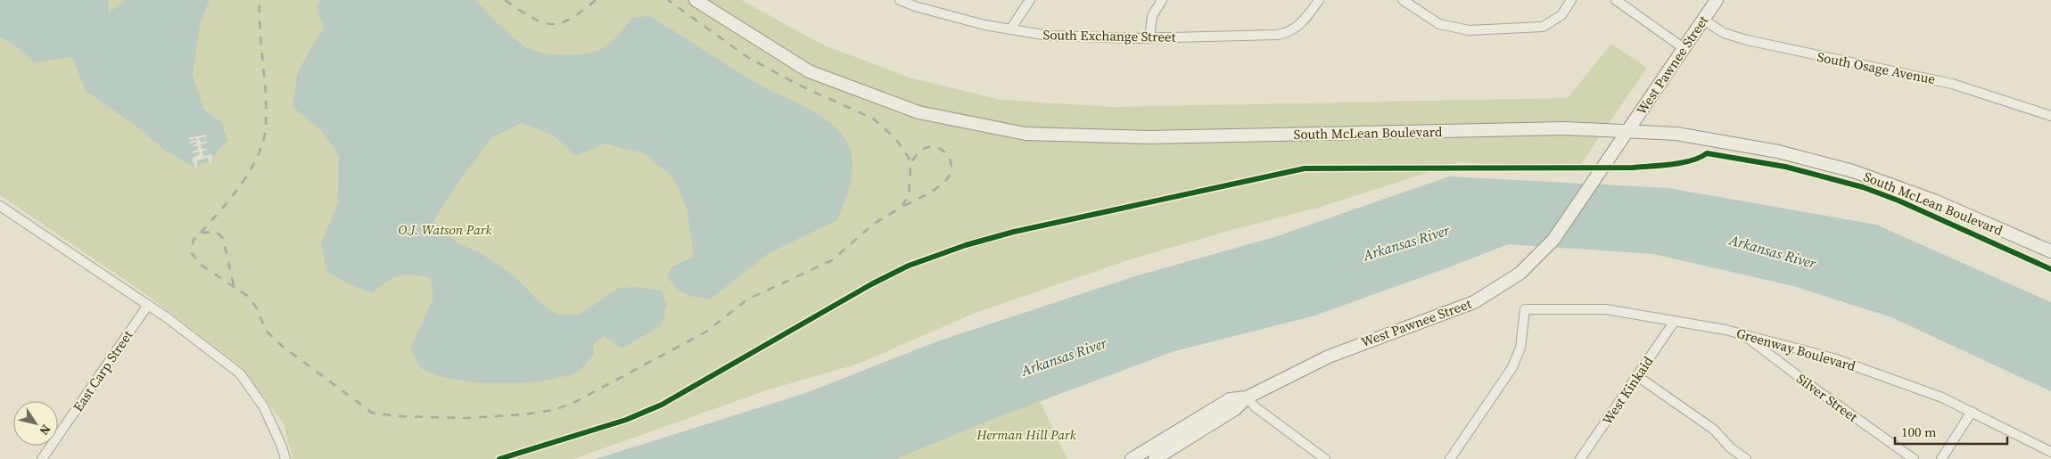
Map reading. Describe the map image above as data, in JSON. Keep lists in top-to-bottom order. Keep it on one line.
{"streets":{"main road":["West Pawnee Street","South McLean Boulevard"],"street":["South Exchange Street","South Osage Avenue","Greenway Boulevard","East Carp Street","West Kinkaid","Silver Street"]},"crossings":[["West Pawnee Street","South Osage Avenue"],["West Pawnee Street","South McLean Boulevard"],["Greenway Boulevard","West Kinkaid"],["Greenway Boulevard","Silver Street"]],"water":["Arkansas River"],"parks":["O.J. Watson Park","Herman Hill Park"],"scale_bar":"100 m","north":"bottom right"}
